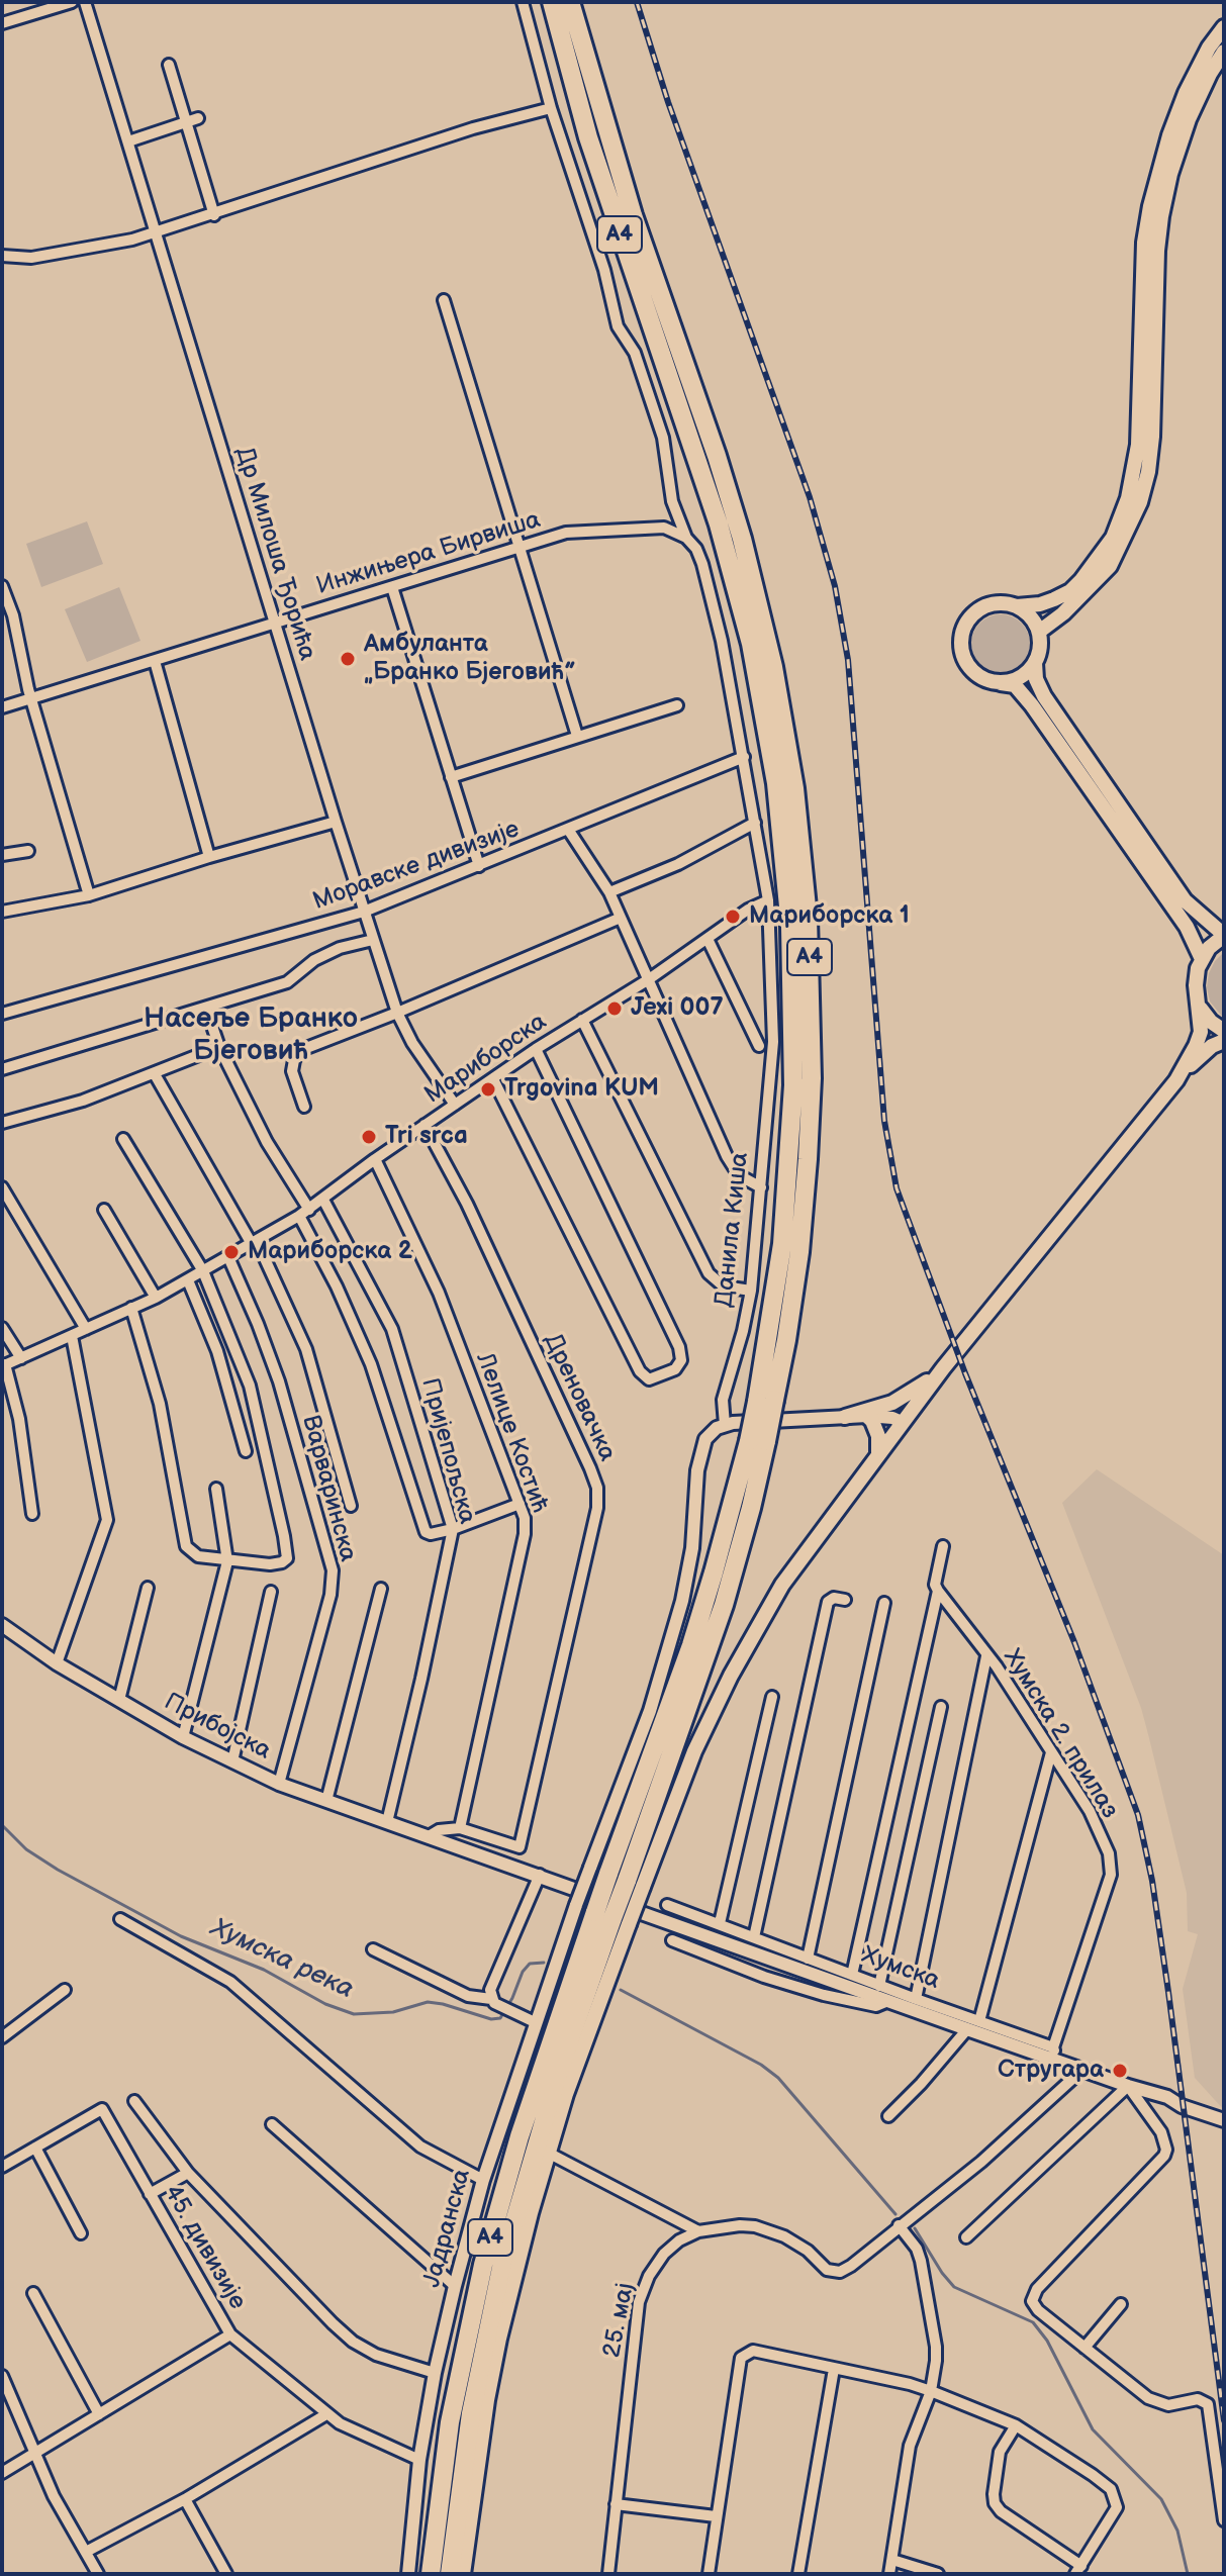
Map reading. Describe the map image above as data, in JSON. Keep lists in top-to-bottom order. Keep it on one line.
{"streets":{"highway":["A4"],"street":["Др Милоша Ђорића","Инжињера Бирвиша","Моравске дивизије","Мариборска","Данила Киша","Дреновачка","Лелице Костић","Пријепољска","Варваринска","Прибојска","Хумска 2. прилаз","Хумска","Јадранска","45. дивизије","25. мај"]},"crossings":[["A4","Јадранска"],["Др Милоша Ђорића","Инжињера Бирвиша"],["Др Милоша Ђорића","Моравске дивизије"],["Др Милоша Ђорића","Мариборска"],["Инжињера Бирвиша","Данила Киша"],["Моравске дивизије","Данила Киша"],["Мариборска","Данила Киша"],["Мариборска","Дреновачка"],["Мариборска","Лелице Костић"],["Мариборска","Пријепољска"],["Мариборска","Варваринска"],["Дреновачка","Лелице Костић"],["Пријепољска","Прибојска"],["Варваринска","Прибојска"],["Прибојска","Хумска"],["Хумска 2. прилаз","Хумска"],["Јадранска","45. дивизије"]],"districts":["Насеље Бранко Бјеговић"],"water":["Хумска река"],"places":["Амбуланта „Бранко Бјеговић”","Мариборска 1","Jexi 007","Trgovina KUM","Tri srca","Мариборска 2","Стругара"]}
